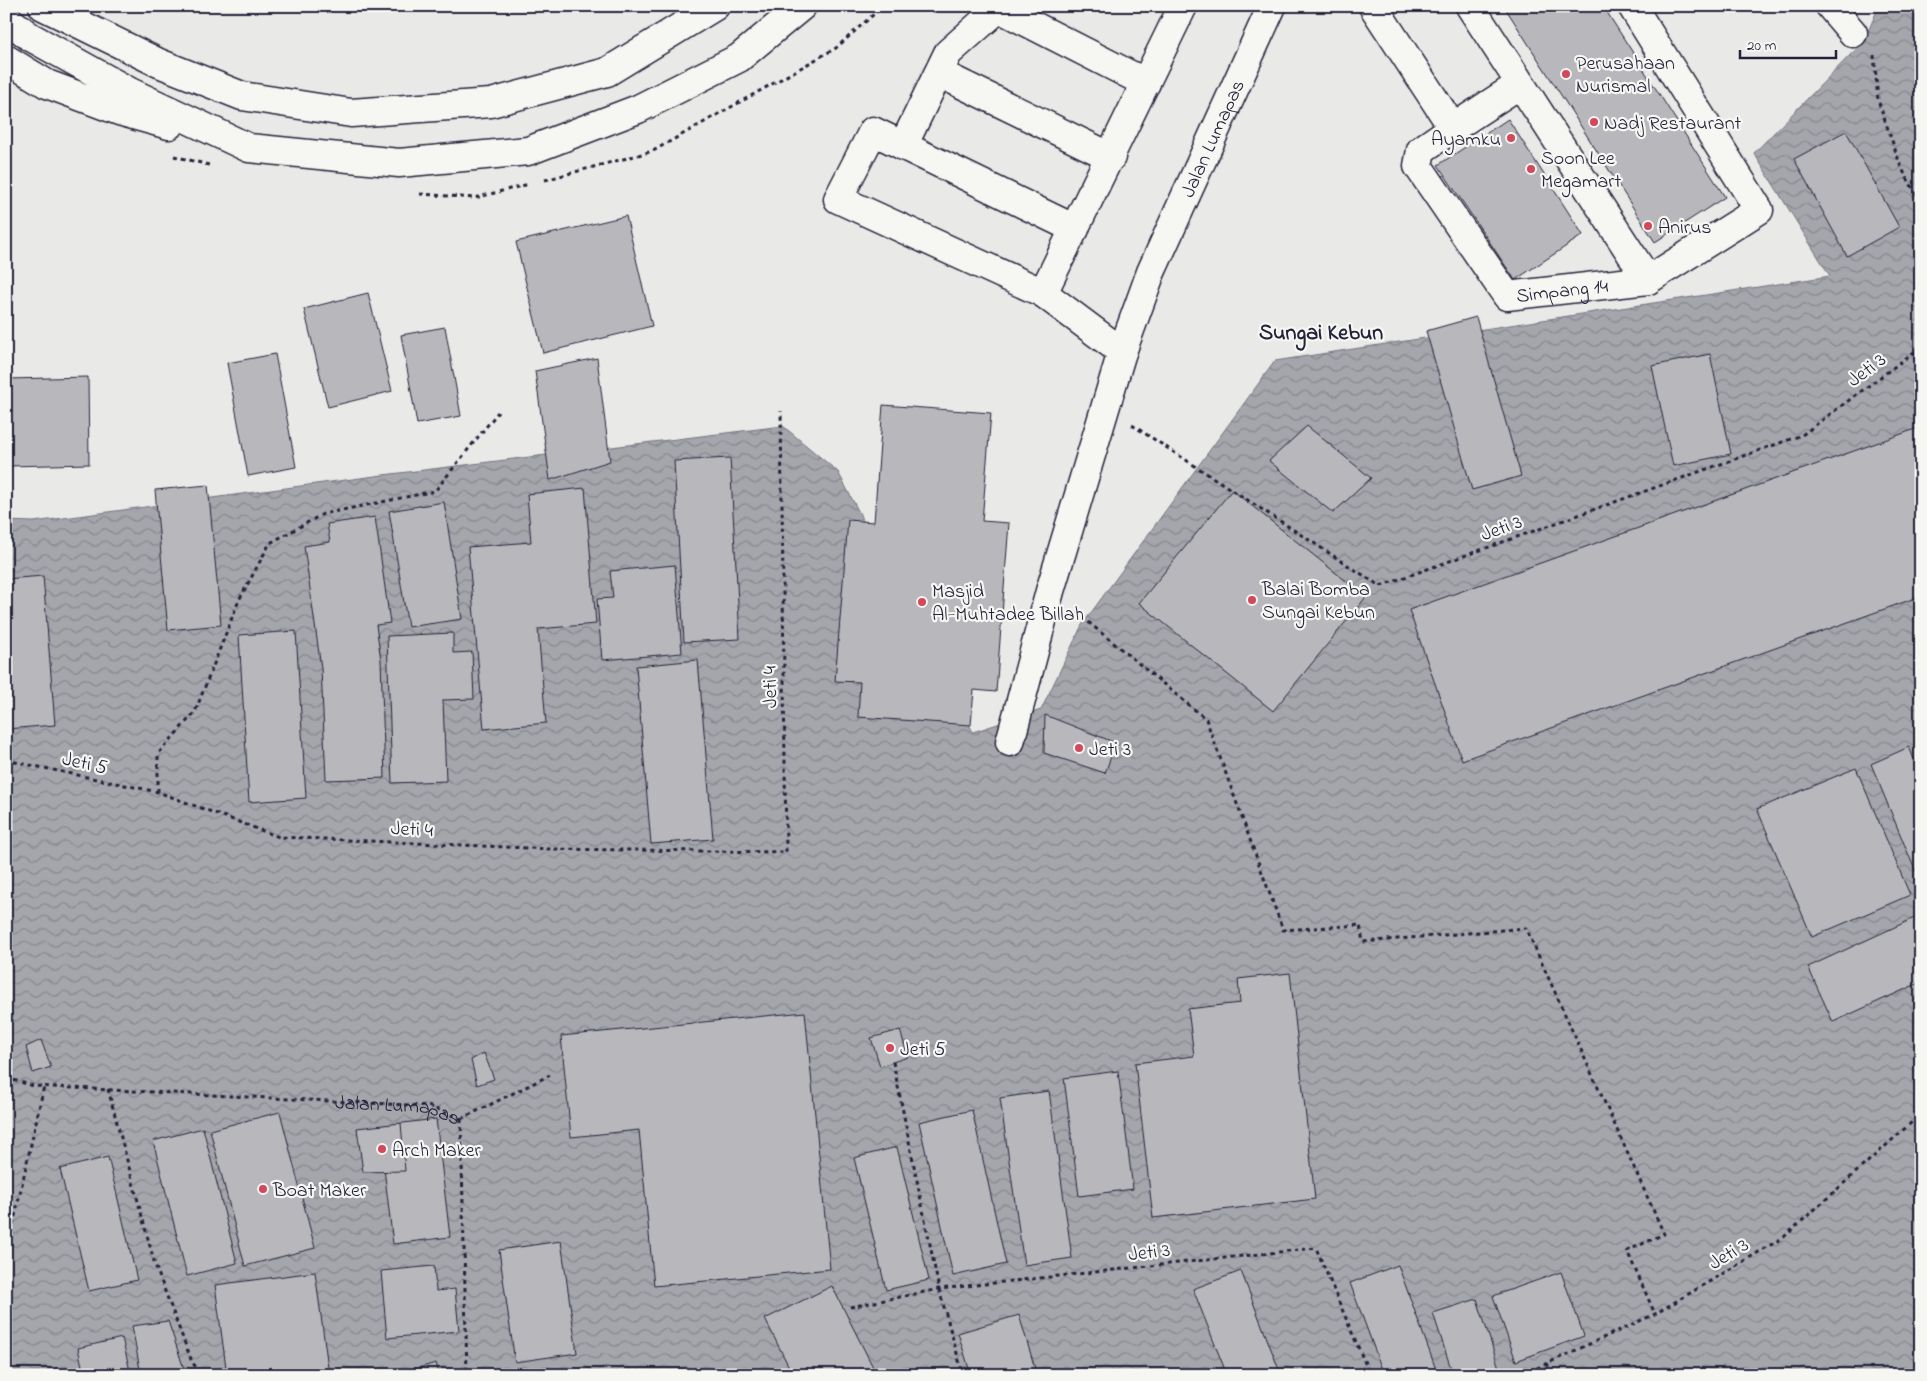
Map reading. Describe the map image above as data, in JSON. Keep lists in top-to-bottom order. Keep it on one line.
{"streets":{"main road":["Jalan Lumapas","Simpang 14"],"path":["Jeti 3","Jeti 4","Jeti 5"]},"crossings":[["Jalan Lumapas","Jeti 3"],["Jeti 4","Jeti 5"]],"districts":["Sungai Kebun"],"places":["Perusahaan Nurismal","Nadj Restaurant","Ayamku","Soon Lee Megamart","Anirus","Balai Bomba Sungai Kebun","Masjid Al-Muhtadee Billah","Jeti 3","Jeti 5","Arch Maker","Boat Maker"],"scale_bar":"20 m"}
